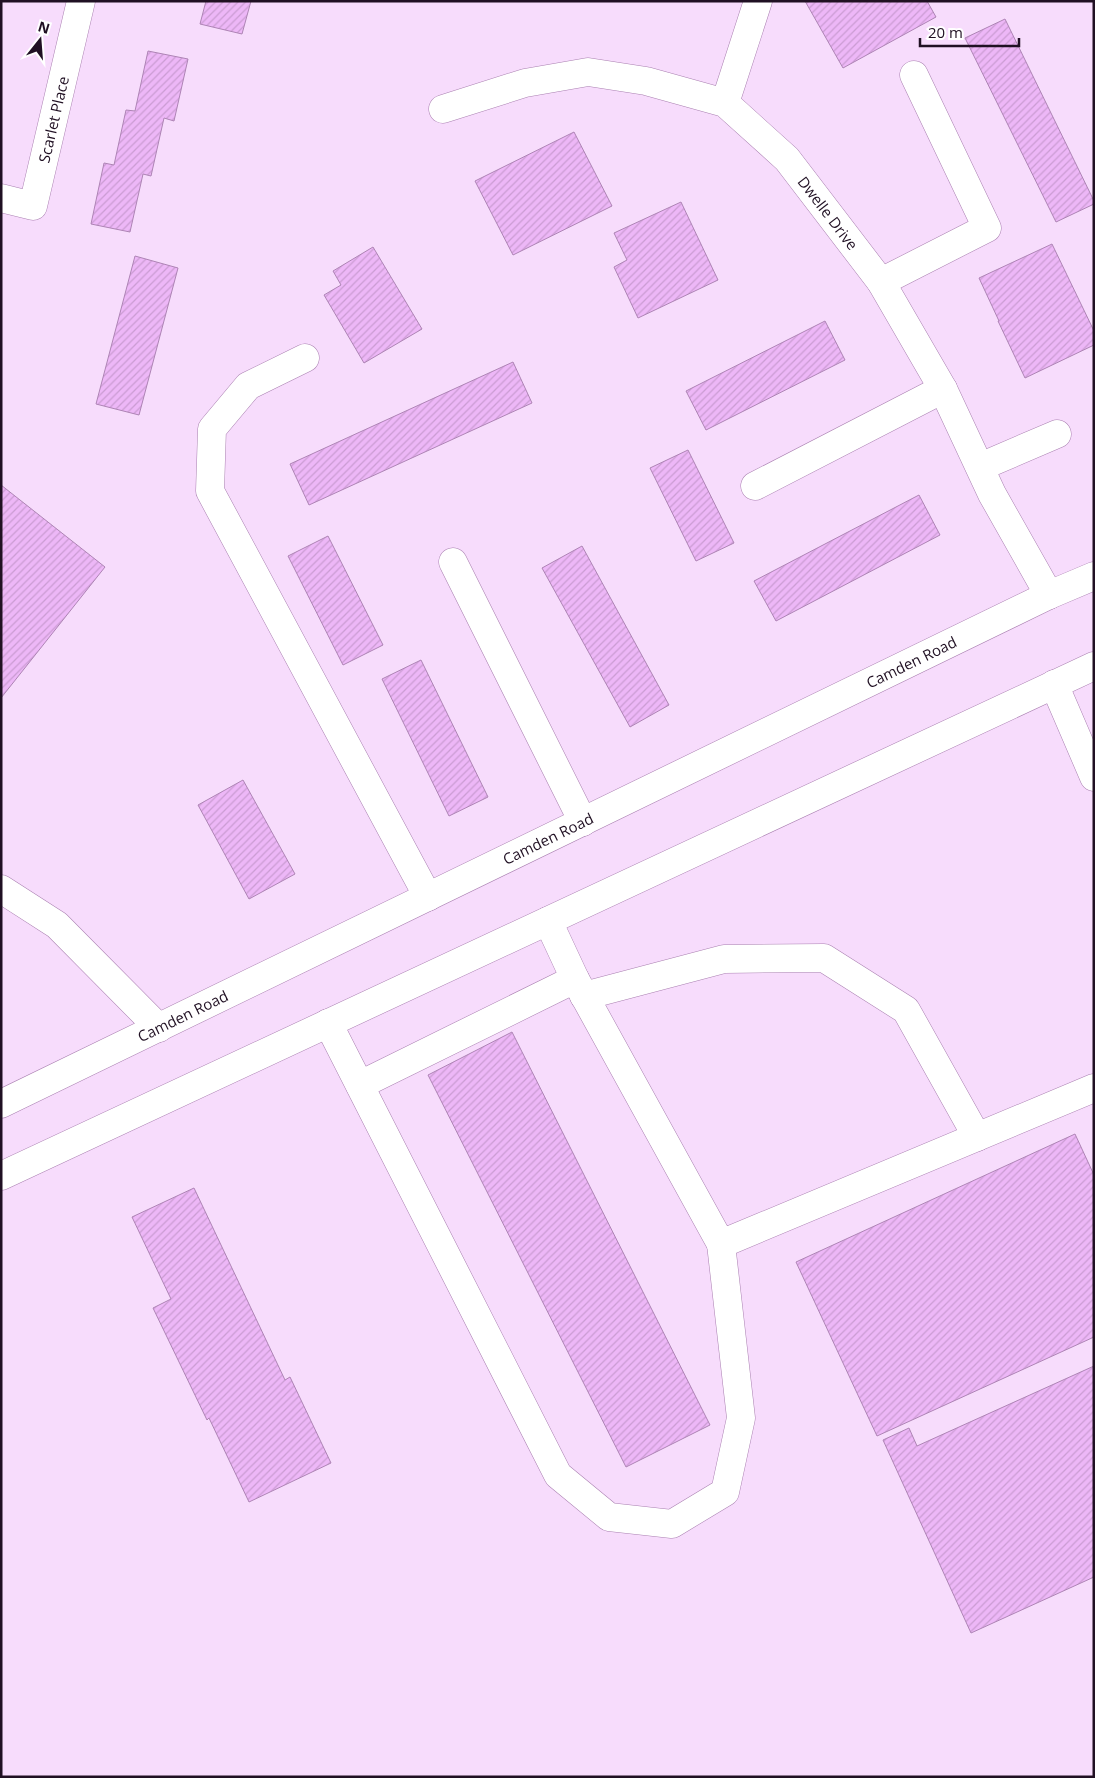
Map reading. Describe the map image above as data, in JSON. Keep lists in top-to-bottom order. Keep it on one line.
{"streets":{"street":["Scarlet Place","Dwelle Drive","Camden Road"]},"crossings":[["Dwelle Drive","Camden Road"]],"scale_bar":"20 m","north":"top"}
